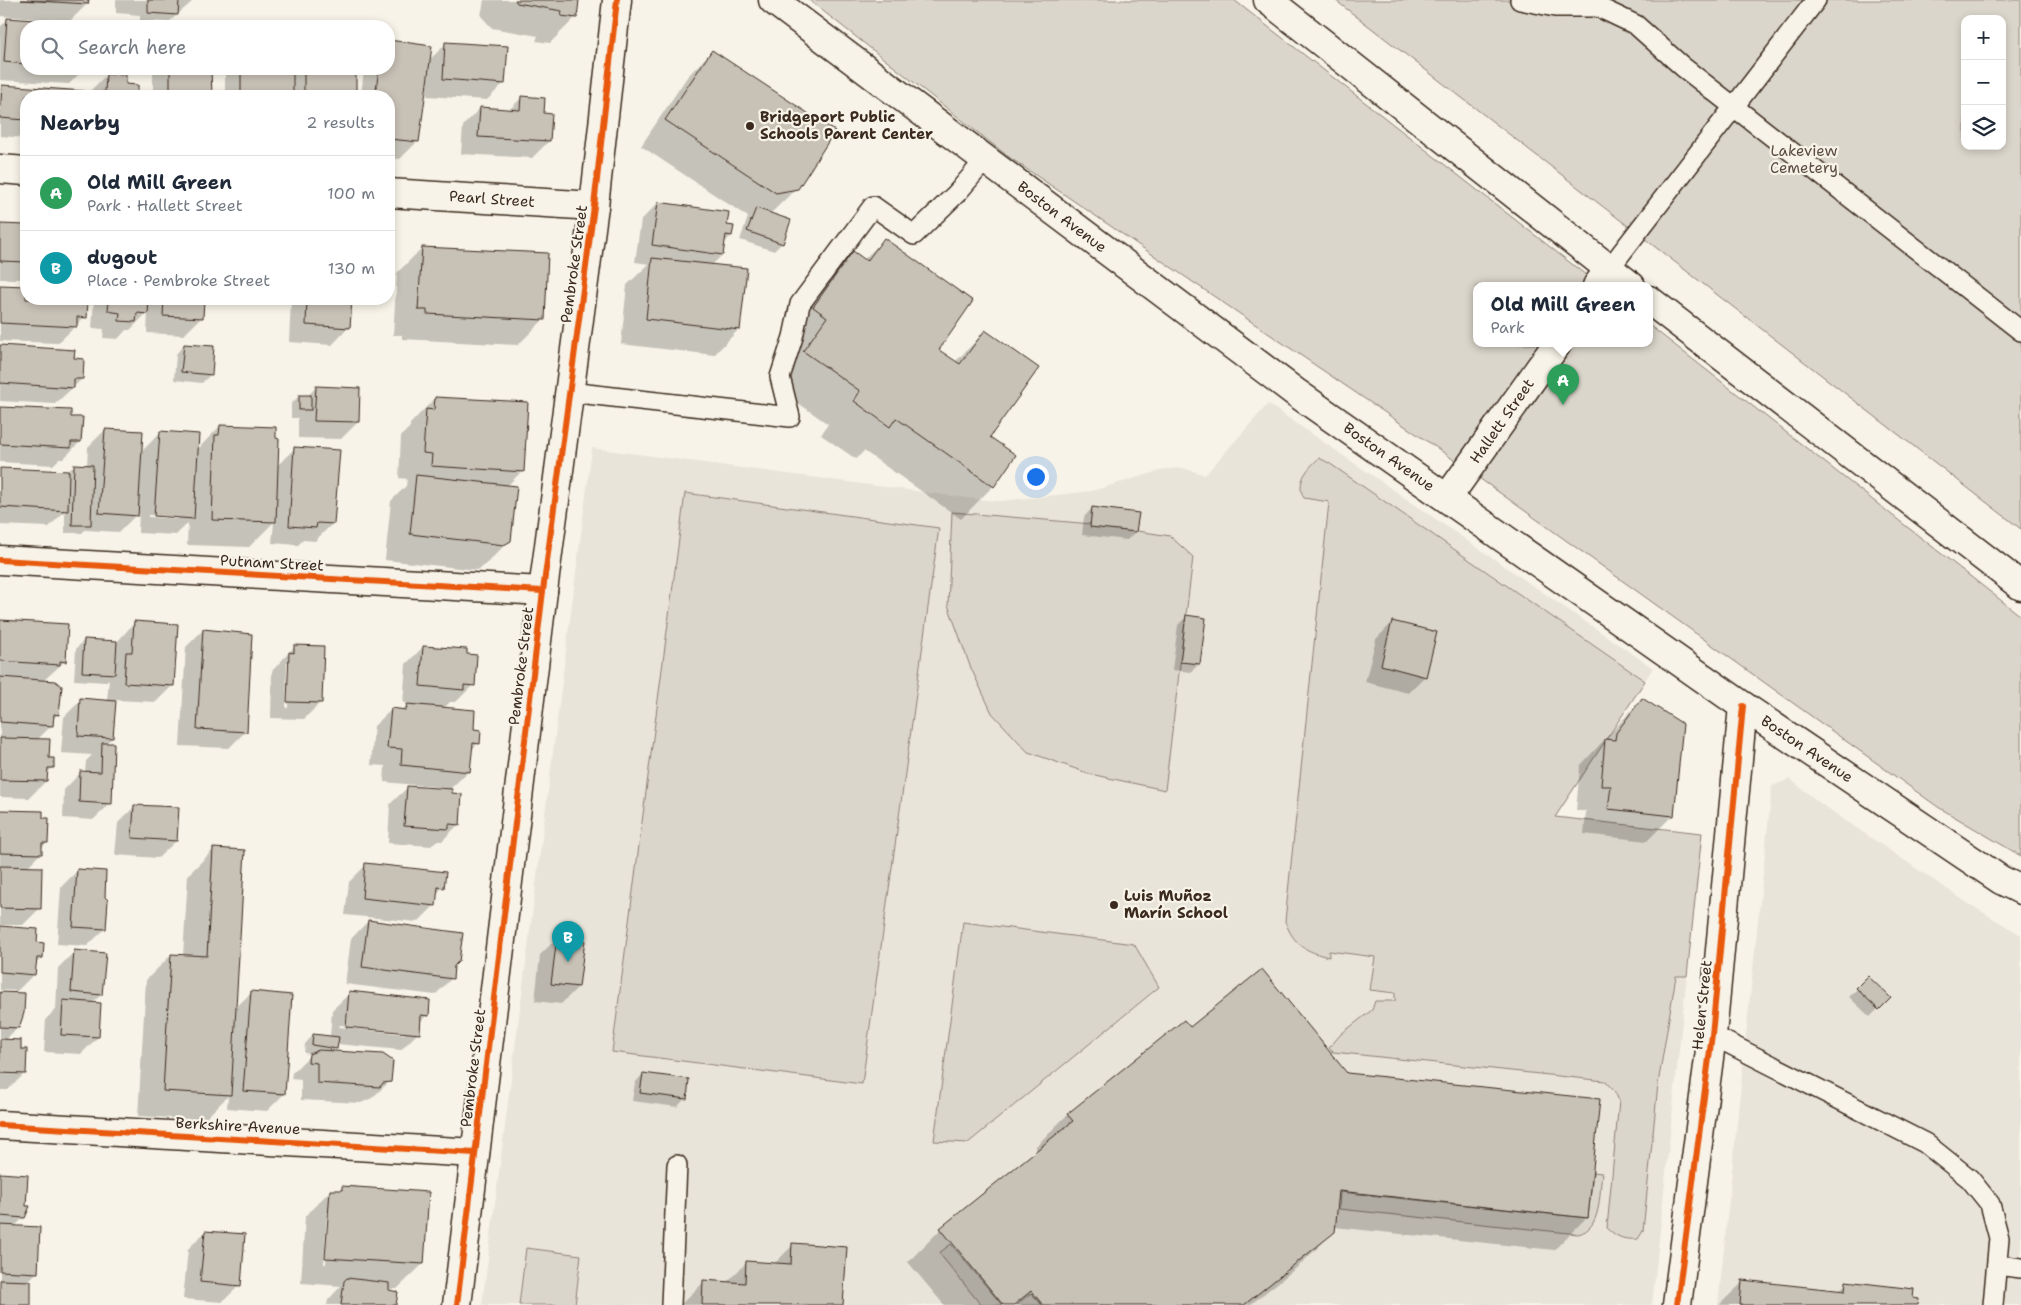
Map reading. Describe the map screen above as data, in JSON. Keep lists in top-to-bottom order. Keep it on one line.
{"streets":{"street":["Pearl Street","Boston Avenue","Pembroke Street","Hallett Street","Putnam Street","Helen Street","Berkshire Avenue"]},"crossings":[["Pearl Street","Pembroke Street"],["Boston Avenue","Hallett Street"],["Boston Avenue","Helen Street"],["Pembroke Street","Putnam Street"],["Pembroke Street","Berkshire Avenue"]],"parks":["Lakeview Cemetery"],"places":["Bridgeport Public Schools Parent Center","Luis Muñoz Marín School"],"page":{"map_buttons":["+","−"],"search":"Search here","heading":["Nearby","2 results"],"list":[{"mark":"A","name":"Old Mill Green","note":"Park · Hallett Street","value":"100 m"},{"mark":"B","name":"dugout","note":"Place · Pembroke Street","value":"130 m"}],"popup":["Old Mill Green","Park"],"pins":["A","B"]}}
